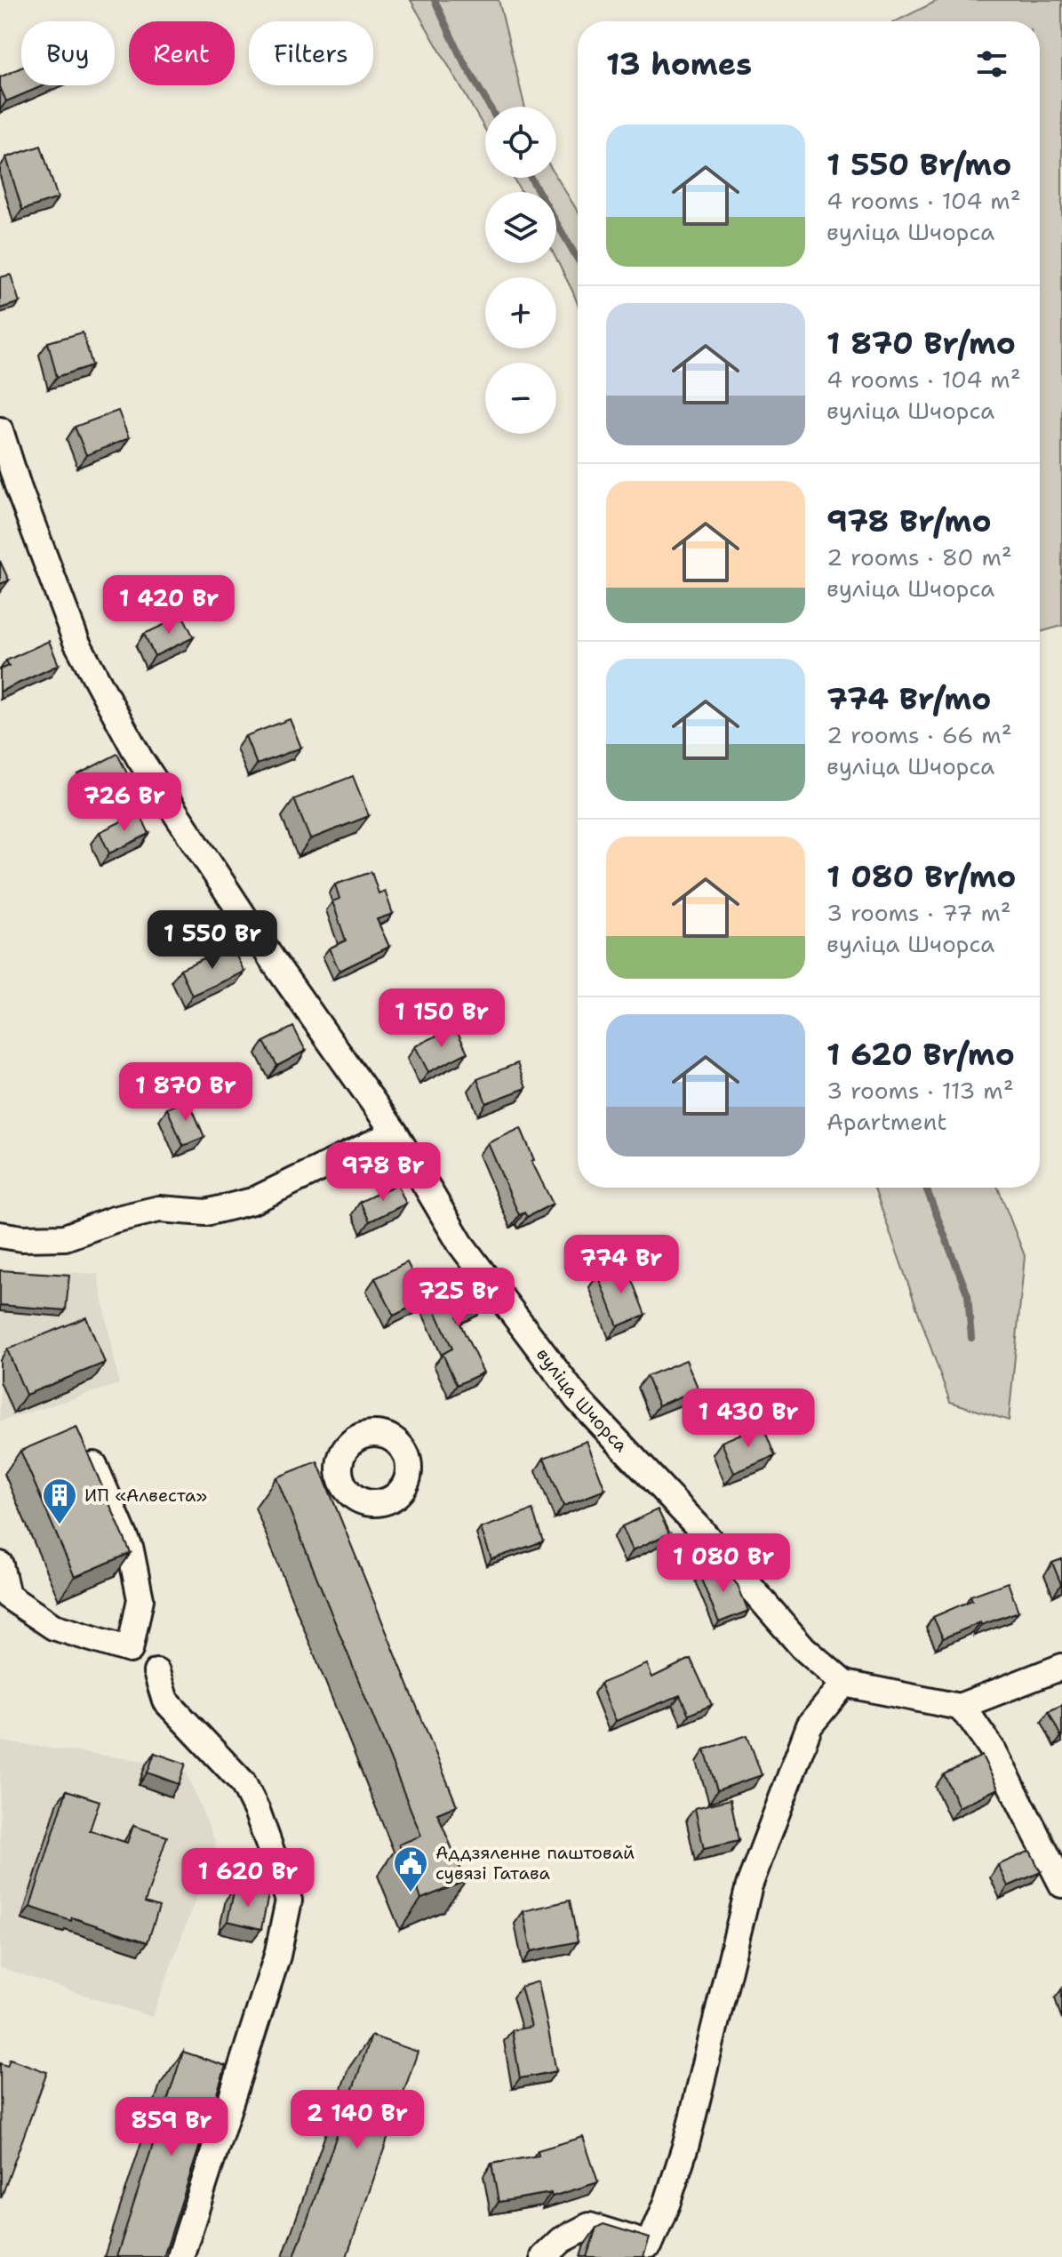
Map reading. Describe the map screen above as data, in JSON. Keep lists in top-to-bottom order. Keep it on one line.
{"streets":{"street":["вуліца Шчорса"]},"places":{"building":["ИП «Алвеста»"],"public building":["Аддзяленне паштовай сувязі Гатава"]},"page":{"chip":["Buy","Rent","Filters"],"heading":"13 homes","map_buttons":["+","−"],"list":[{"name":"1 550 Br/mo","note":"4 rooms · 104 m² · вуліца Шчорса"},{"name":"1 870 Br/mo","note":"4 rooms · 104 m² · вуліца Шчорса"},{"name":"978 Br/mo","note":"2 rooms · 80 m² · вуліца Шчорса"},{"name":"774 Br/mo","note":"2 rooms · 66 m² · вуліца Шчорса"},{"name":"1 080 Br/mo","note":"3 rooms · 77 m² · вуліца Шчорса"},{"name":"1 620 Br/mo","note":"3 rooms · 113 m² · Apartment"}],"price":["1 420 Br","726 Br","1 550 Br","1 150 Br","1 870 Br","978 Br","774 Br","725 Br","1 430 Br","1 080 Br","1 620 Br","2 140 Br","859 Br"]}}
